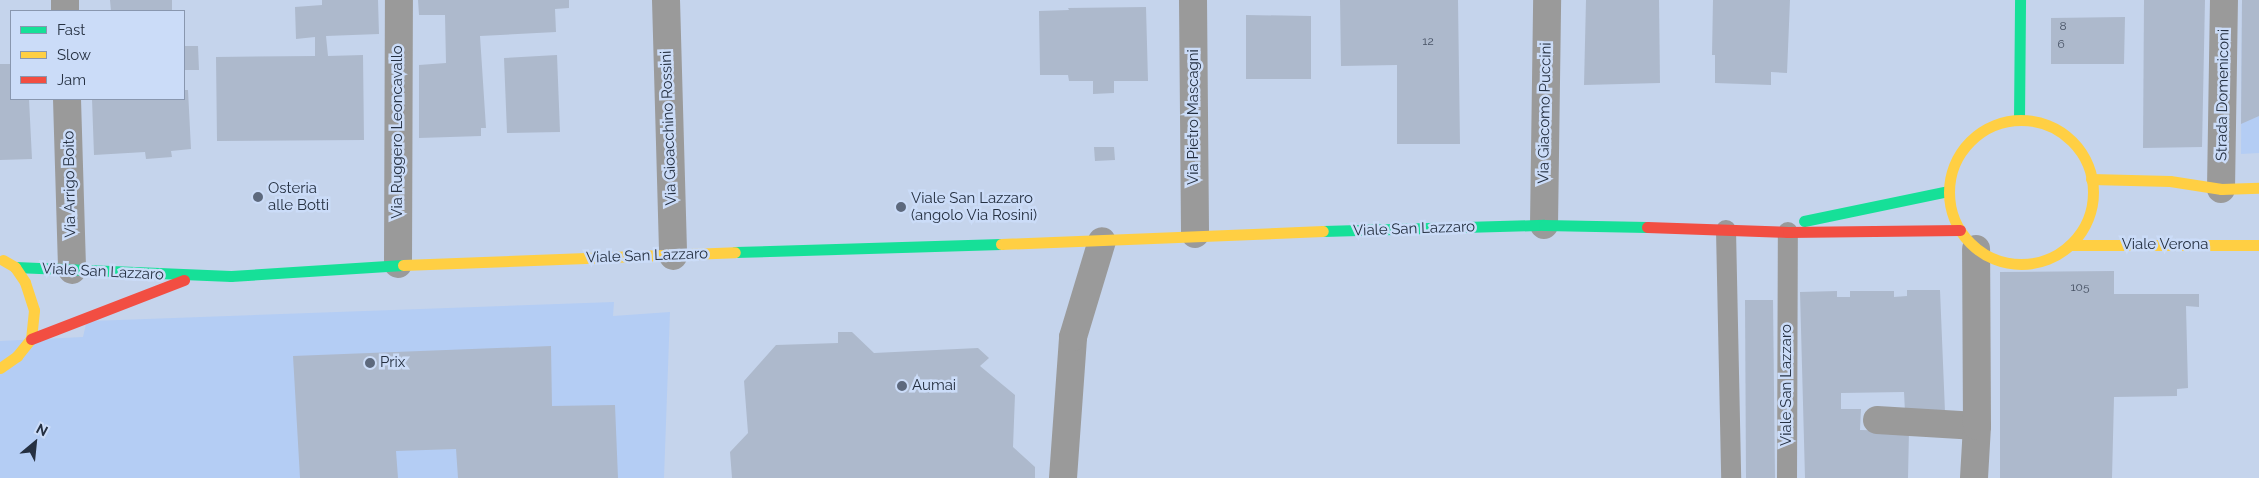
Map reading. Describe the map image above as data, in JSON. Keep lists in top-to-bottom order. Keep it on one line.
{"streets":{"main road":["Viale San Lazzaro","Viale Verona"],"street":["Strada Domeniconi","Via Giacomo Puccini","Via Pietro Mascagni","Via Gioacchino Rossini","Via Ruggero Leoncavallo","Via Arrigo Boito"]},"crossings":[["Via Giacomo Puccini","Viale San Lazzaro"],["Via Pietro Mascagni","Viale San Lazzaro"],["Via Gioacchino Rossini","Viale San Lazzaro"],["Via Ruggero Leoncavallo","Viale San Lazzaro"],["Via Arrigo Boito","Viale San Lazzaro"],["Viale San Lazzaro","Viale Verona"]],"places":["Osteria alle Botti","Viale San Lazzaro (angolo Via Rosini)","Prix","Aumai"],"house_numbers":["8","12","6","105"],"legend":["Fast","Slow","Jam"],"north":"top right"}
